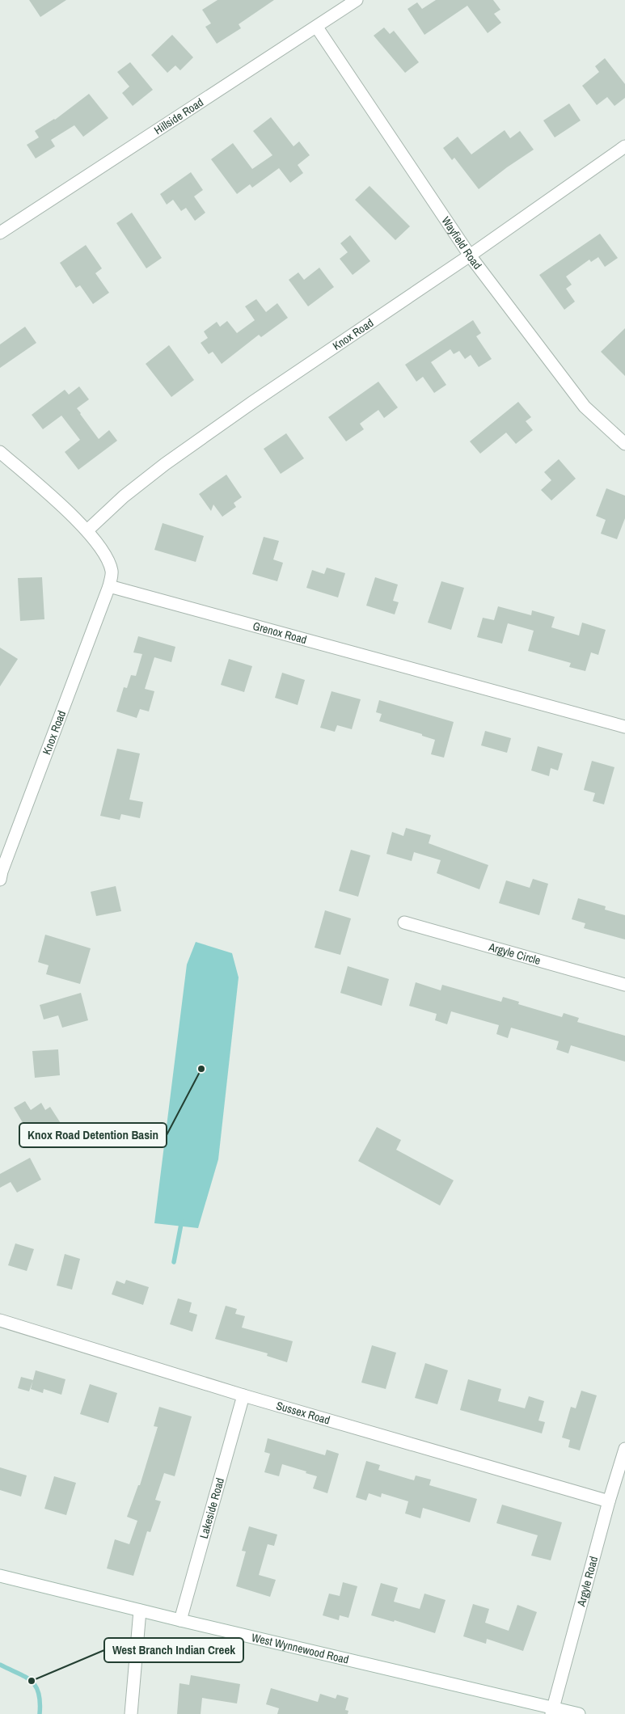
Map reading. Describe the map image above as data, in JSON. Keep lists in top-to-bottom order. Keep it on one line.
{"streets":{"street":["Hillside Road","Wayfield Road","Knox Road","Grenox Road","Argyle Circle","Sussex Road","Lakeside Road","Argyle Road","West Wynnewood Road"]},"crossings":[["Hillside Road","Wayfield Road"],["Wayfield Road","Knox Road"],["Knox Road","Grenox Road"],["Sussex Road","Lakeside Road"],["Sussex Road","Argyle Road"],["Lakeside Road","West Wynnewood Road"],["Argyle Road","West Wynnewood Road"]],"places":["Knox Road Detention Basin","West Branch Indian Creek"]}
